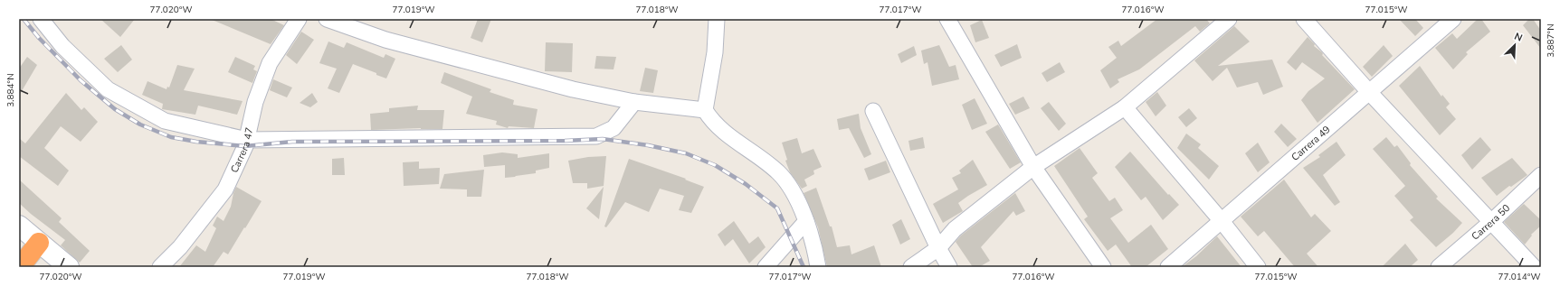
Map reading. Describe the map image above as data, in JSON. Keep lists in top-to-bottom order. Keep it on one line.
{"streets":{"street":["Carrera 49","Carrera 47","Carrera 50"]},"north":"top right","coordinates":["77.020°W","77.019°W","77.018°W","77.017°W","77.016°W","77.015°W","3.887°N","3.884°N","77.014°W"]}
